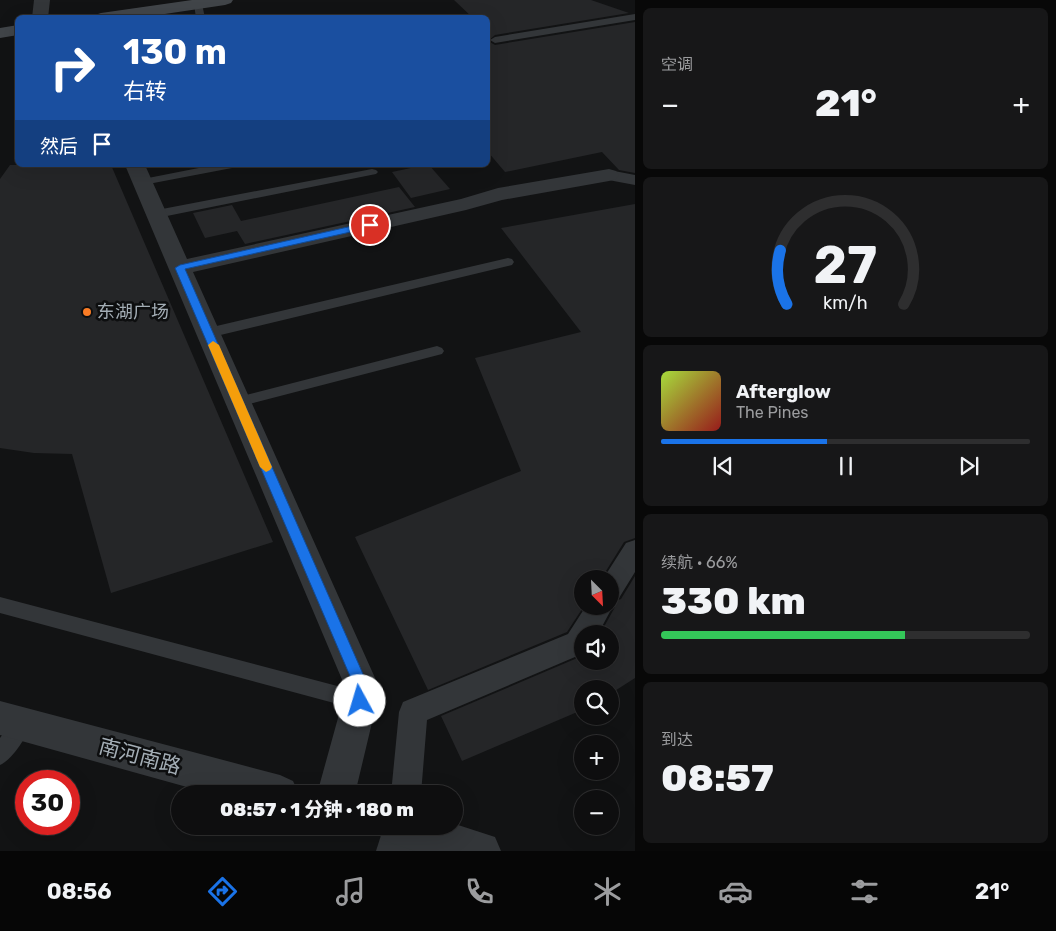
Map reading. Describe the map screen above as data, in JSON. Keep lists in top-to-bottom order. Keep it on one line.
{"streets":{"street":["南河南路"]},"places":["东湖广场"],"north":"bottom right","page":{"tile":["空调",["续航 · 66%","330 km"],["到达","08:57"]],"turn":["130 m","右转"],"heat":["−","21°","+"],"then":"然后","song":["Afterglow","The Pines"],"map_buttons":["+","−"],"limit":"30","trip":"08:57 · 1 分钟 · 180 m","tabs":["08:56","21°"],"gauge":["27","km/h"]}}
